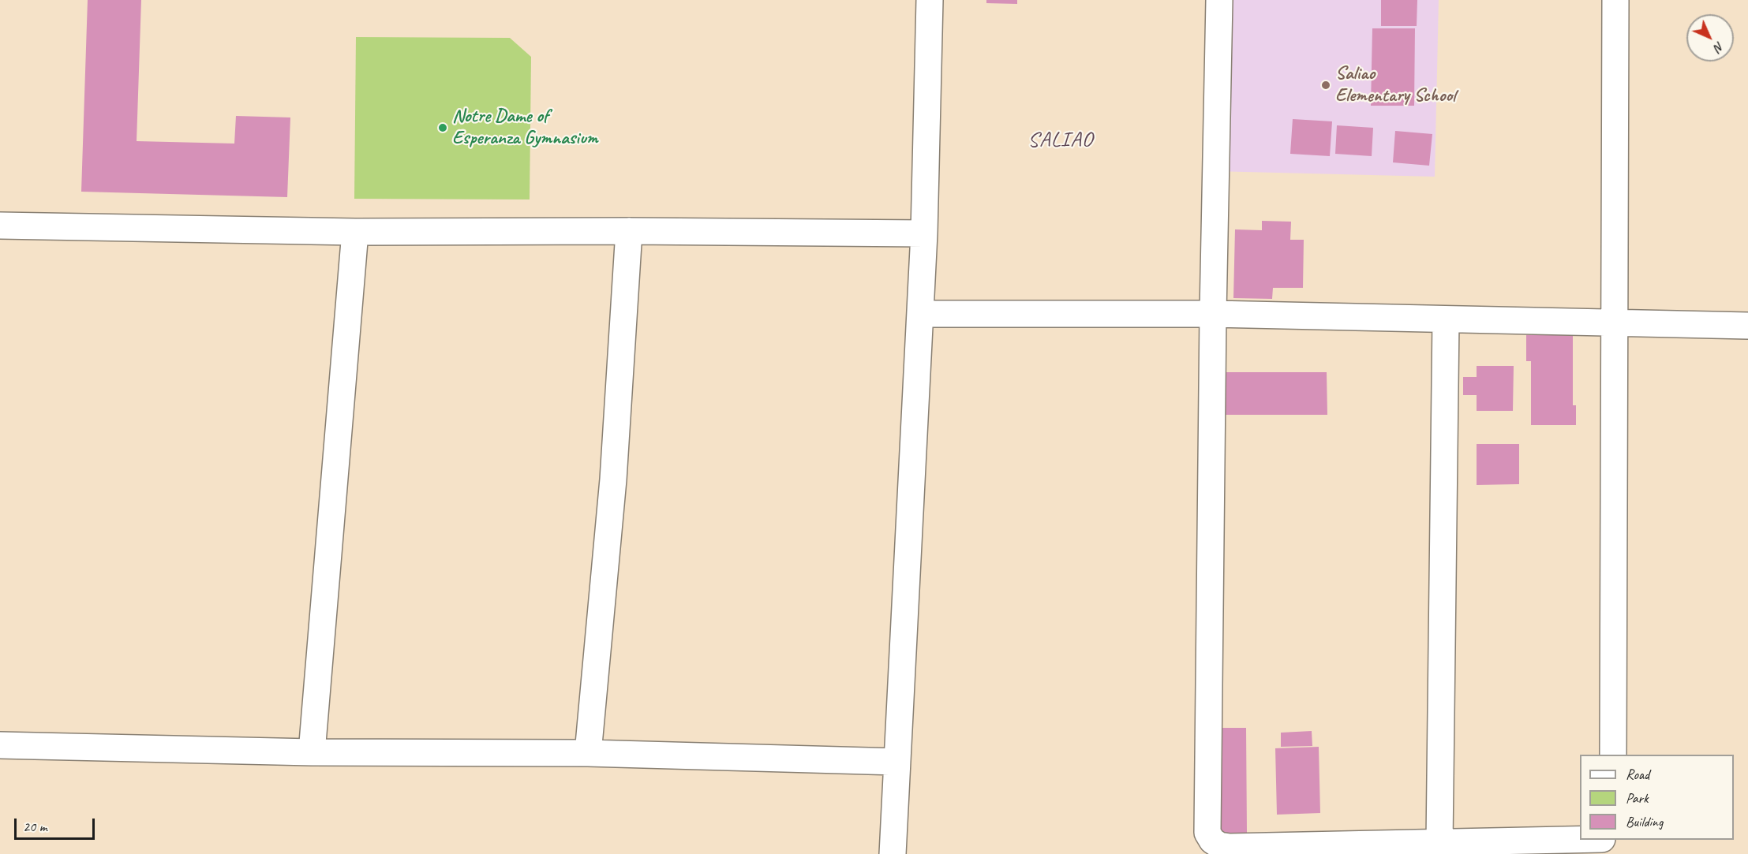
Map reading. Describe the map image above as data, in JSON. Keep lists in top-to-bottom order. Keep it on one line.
{"districts":["SALIAO"],"places":["Saliao Elementary School","Notre Dame of Esperanza Gymnasium"],"legend":["Road","Park","Building"],"scale_bar":"20 m","north":"bottom right"}
